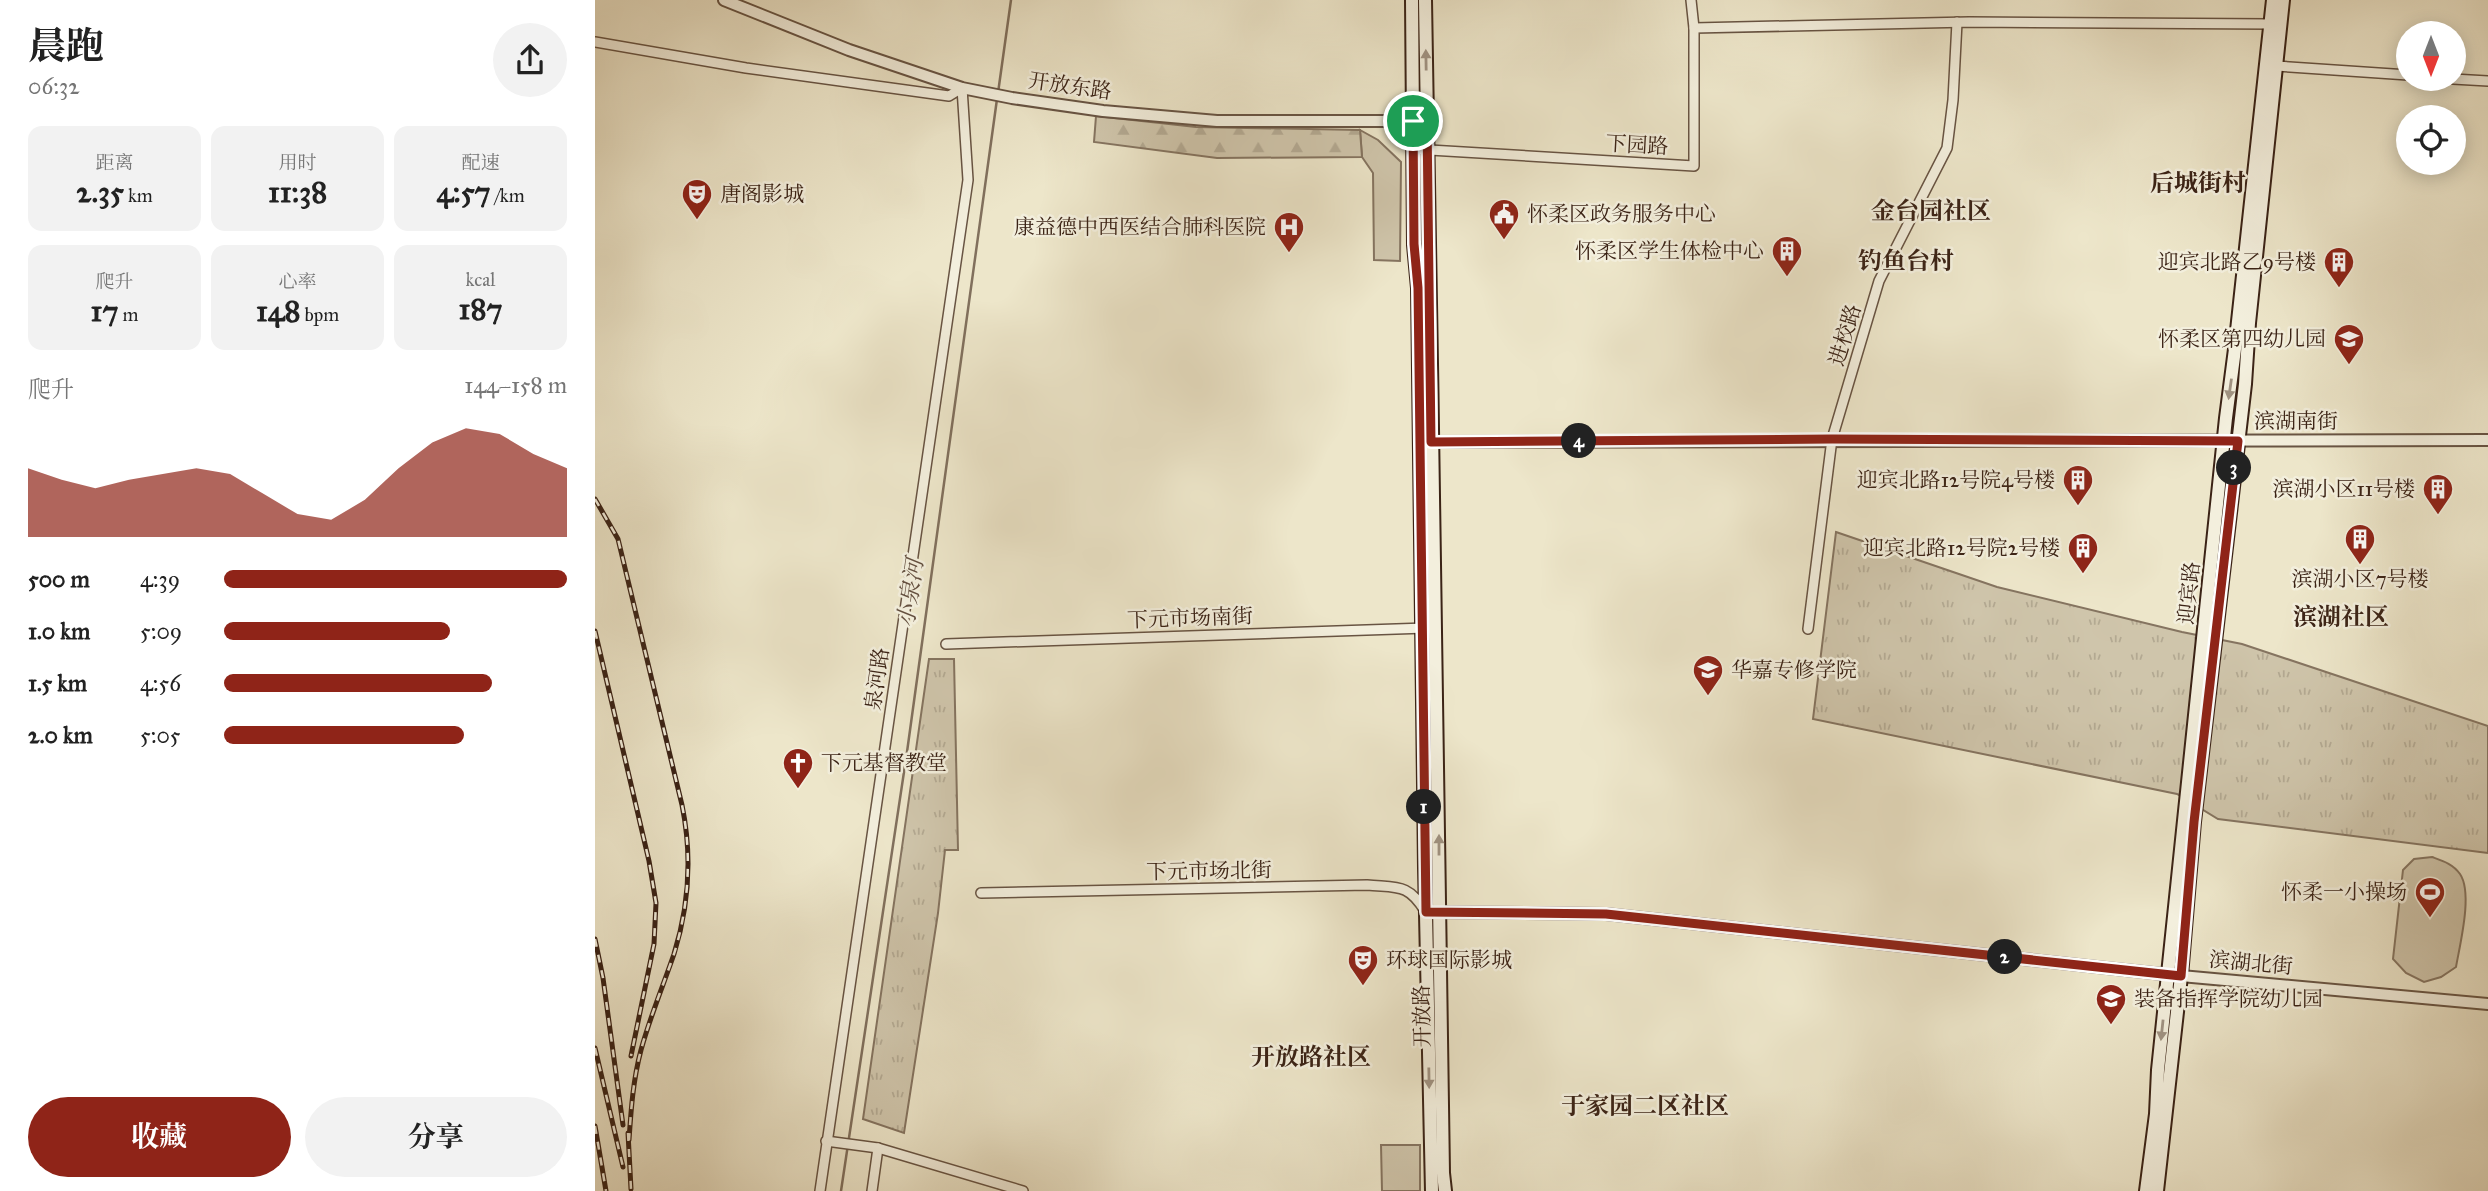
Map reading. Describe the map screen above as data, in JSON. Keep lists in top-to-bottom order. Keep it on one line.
{"streets":{"main road":["迎宾路","开放路"],"street":["开放东路","下园路","进校路","滨湖南街","下元市场南街","泉河路","下元市场北街","滨湖北街"]},"crossings":[["开放东路","泉河路"],["开放东路","开放路"],["下园路","开放路"],["进校路","滨湖南街"],["滨湖南街","迎宾路"],["滨湖南街","开放路"],["迎宾路","滨湖北街"],["下元市场南街","开放路"],["下元市场北街","滨湖北街"],["下元市场北街","开放路"],["滨湖北街","开放路"]],"districts":["后城街村","金台园社区","钓鱼台村","滨湖社区","开放路社区","于家园二区社区"],"water":["小泉河"],"places":{"theatre":["唐阁影城","环球国际影城"],"public building":["怀柔区政务服务中心"],"hospital":["康益德中西医结合肺科医院"],"building":["怀柔区学生体检中心","迎宾北路乙9号楼","迎宾北路12号院4号楼","滨湖小区11号楼","滨湖小区7号楼","迎宾北路12号院2号楼"],"school or university":["怀柔区第四幼儿园","华嘉专修学院","装备指挥学院幼儿园"],"church":["下元基督教堂"],"sports":["怀柔一小操场"]},"north":"bottom","page":{"heading":["晨跑","06:32"],"stats":[["距离","2.35 km"],["用时","11:38"],["配速","4:57 /km"],["爬升","17 m"],["心率","148 bpm"],["kcal","187"]],"chart":["爬升","144–158 m"],"pins":["4","3","1","2"],"list":[{"name":"500 m","note":"4:39"},{"name":"1.0 km","note":"5:09"},{"name":"1.5 km","note":"4:56"},{"name":"2.0 km","note":"5:05"}],"buttons":["收藏","分享"]}}
